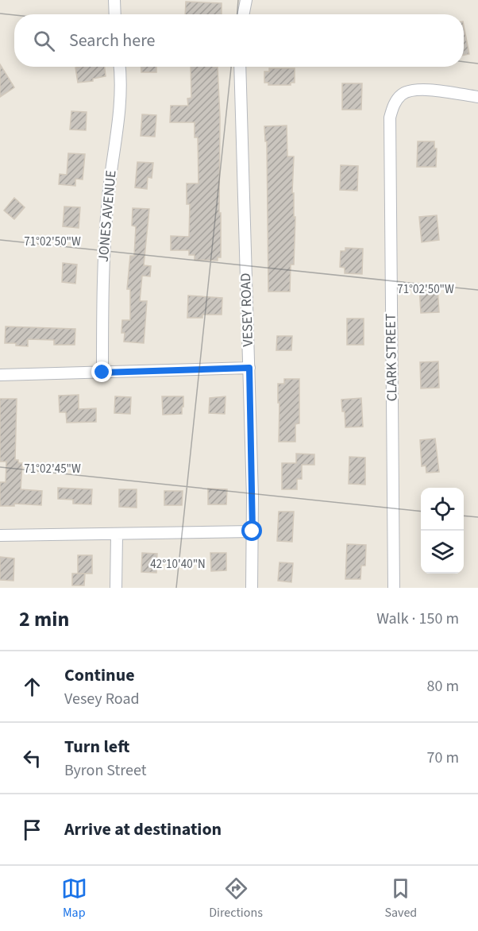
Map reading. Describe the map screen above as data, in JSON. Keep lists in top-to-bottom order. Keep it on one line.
{"streets":{"street":["JONES AVENUE","VESEY ROAD","CLARK STREET"]},"page":{"search":"Search here","heading":["2 min","Walk · 150 m"],"list":[["Continue","Vesey Road","80 m"],["Turn left","Byron Street","70 m"],"Arrive at destination"],"nav":["Map","Directions","Saved"]},"coordinates":["71°02'50\"W","71°02'45\"W","42°10'40\"N"]}
